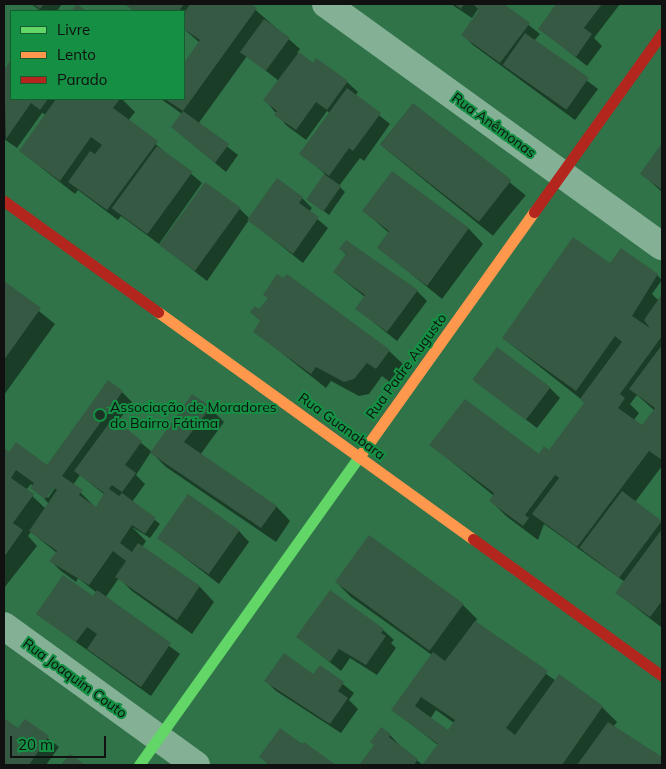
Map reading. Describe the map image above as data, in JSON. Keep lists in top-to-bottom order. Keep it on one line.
{"streets":{"street":["Rua Anêmonas","Rua Padre Augusto","Rua Guanabara","Rua Joaquim Couto"]},"crossings":[["Rua Anêmonas","Rua Padre Augusto"],["Rua Padre Augusto","Rua Guanabara"],["Rua Padre Augusto","Rua Joaquim Couto"]],"places":["Associação de Moradores do Bairro Fátima"],"legend":["Livre","Lento","Parado"],"scale_bar":"20 m"}
